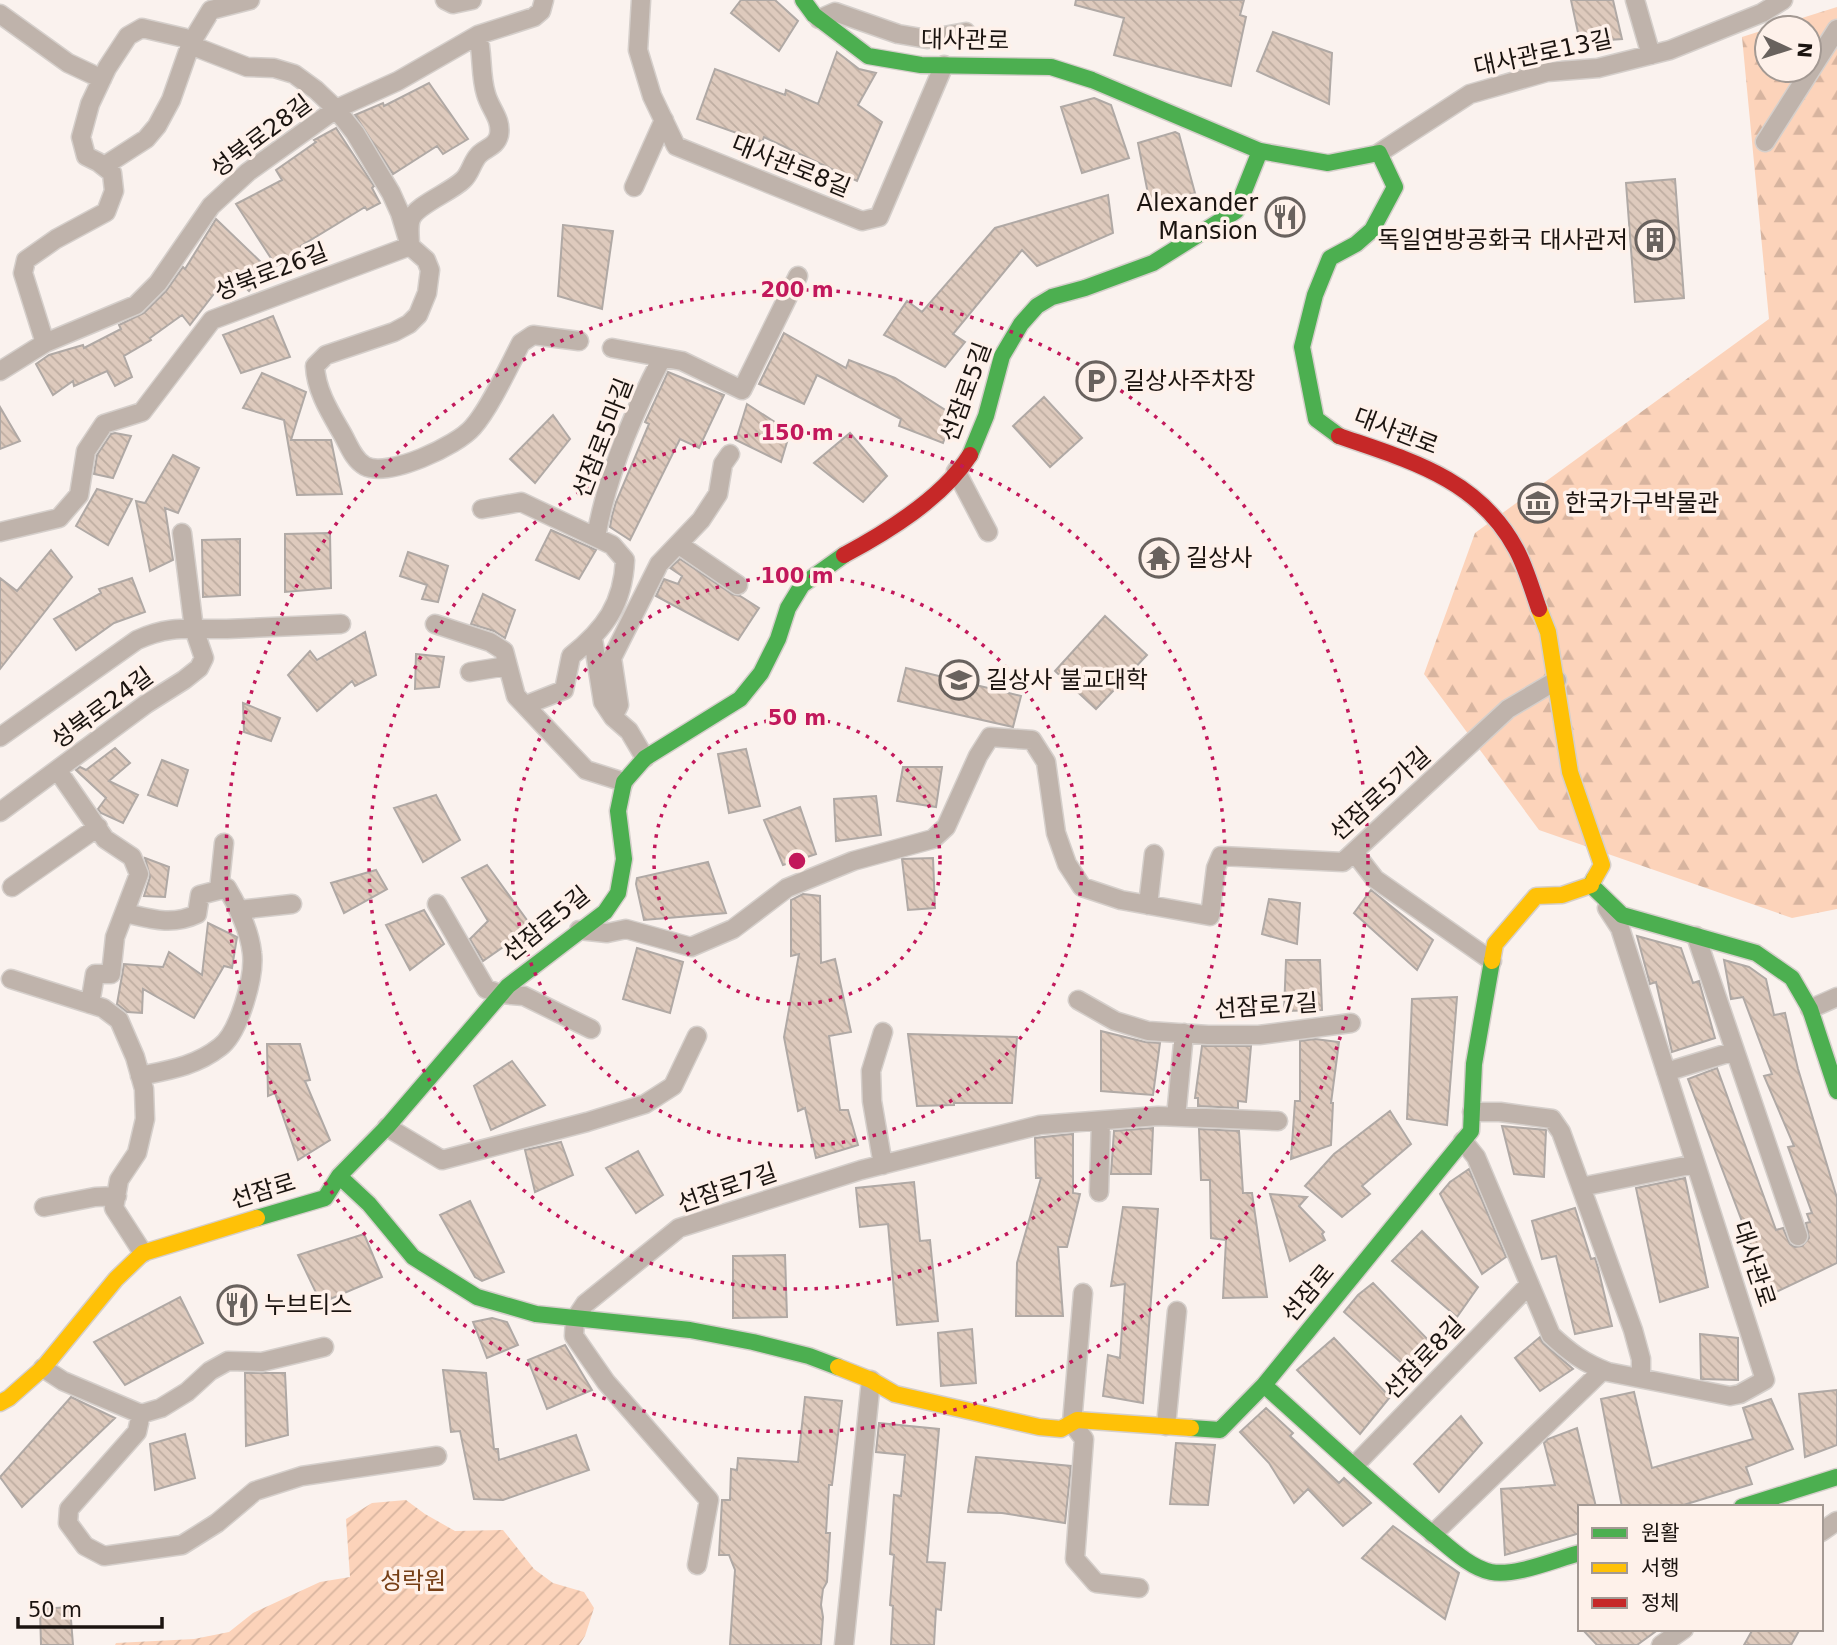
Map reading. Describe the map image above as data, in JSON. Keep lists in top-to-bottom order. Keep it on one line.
{"streets":{"street":["대사관로","대사관로13길","성북로28길","대사관로8길","성북로26길","선잠로5길","선잠로5마길","성북로24길","선잠로5가길","선잠로7길","선잠로","선잠로8길"]},"crossings":[["대사관로","대사관로13길"],["대사관로","대사관로8길"],["대사관로","선잠로5길"],["대사관로","선잠로5가길"],["대사관로","선잠로"],["선잠로5길","선잠로5가길"],["선잠로5길","선잠로"],["선잠로7길","선잠로"]],"parks":["성락원"],"places":{"restaurant":["Alexander Mansion","누브티스"],"building":["독일연방공화국 대사관저"],"parking":["길상사주차장"],"museum":["한국가구박물관"],"temple":["길상사"],"school or university":["길상사 불교대학"]},"legend":["원활","서행","정체"],"scale_bar":"50 m","north":"right","rings":["200 m","150 m","100 m","50 m"]}
